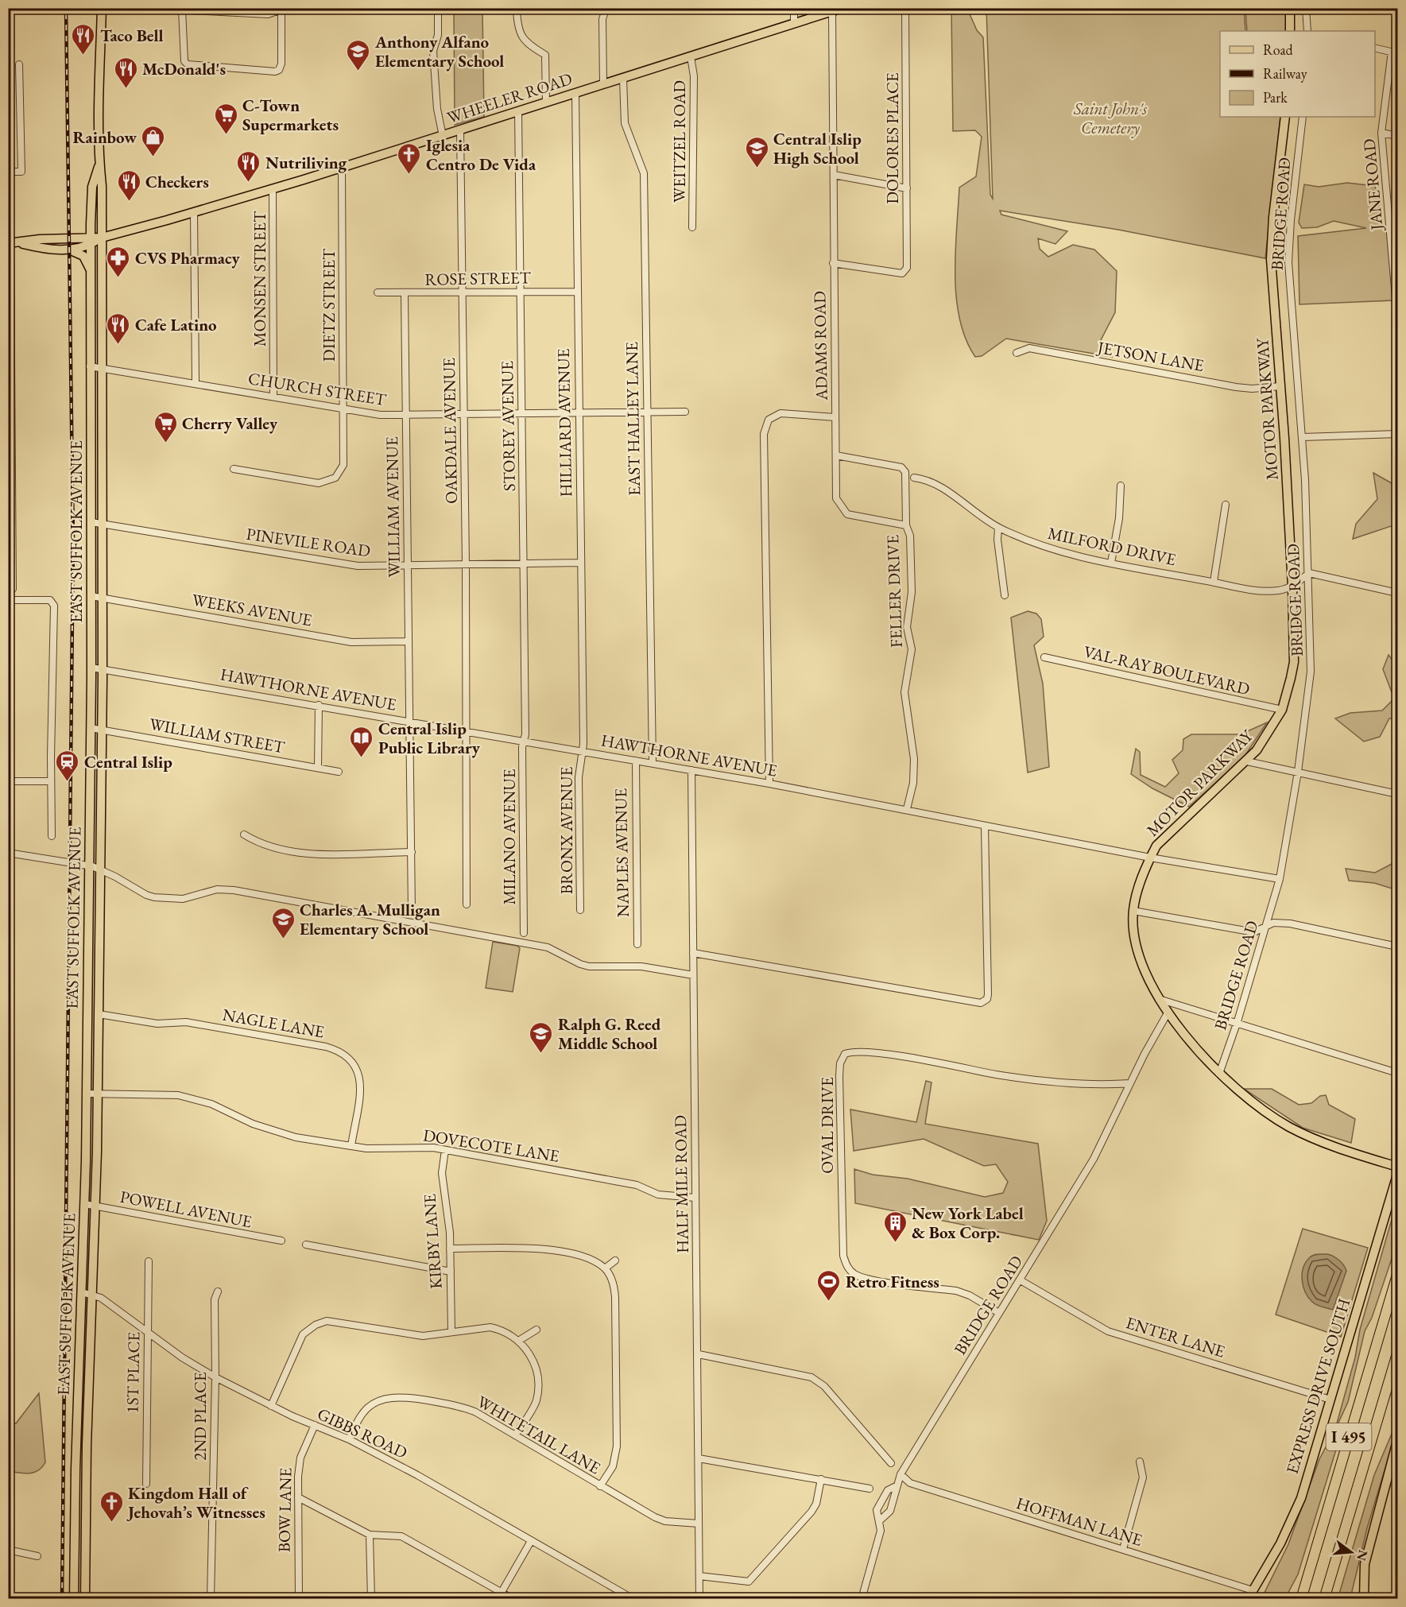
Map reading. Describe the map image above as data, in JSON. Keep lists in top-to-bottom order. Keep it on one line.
{"streets":{"highway":["I 495"],"main road":["WHEELER ROAD","MOTOR PARKWAY","EAST SUFFOLK AVENUE","EXPRESS DRIVE SOUTH"],"street":["DOLORES PLACE","WEITZEL ROAD","JANE ROAD","BRIDGE ROAD","ROSE STREET","MONSEN STREET","DIETZ STREET","ADAMS ROAD","JETSON LANE","CHURCH STREET","EAST HALLEY LANE","HILLIARD AVENUE","STOREY AVENUE","OAKDALE AVENUE","WILLIAM AVENUE","PINEVILE ROAD","MILFORD DRIVE","FELLER DRIVE","WEEKS AVENUE","VAL-RAY BOULEVARD","HAWTHORNE AVENUE","WILLIAM STREET","BRONX AVENUE","MILANO AVENUE","NAPLES AVENUE","NAGLE LANE","OVAL DRIVE","DOVECOTE LANE","HALF MILE ROAD","POWELL AVENUE","KIRBY LANE","ENTER LANE","1ST PLACE","2ND PLACE","GIBBS ROAD","WHITETAIL LANE","BOW LANE","HOFFMAN LANE"]},"crossings":[["WHEELER ROAD","WEITZEL ROAD"],["WHEELER ROAD","MONSEN STREET"],["WHEELER ROAD","DIETZ STREET"],["WHEELER ROAD","ADAMS ROAD"],["WHEELER ROAD","EAST HALLEY LANE"],["WHEELER ROAD","HILLIARD AVENUE"],["WHEELER ROAD","STOREY AVENUE"],["WHEELER ROAD","OAKDALE AVENUE"],["WHEELER ROAD","EAST SUFFOLK AVENUE"],["DOLORES PLACE","ADAMS ROAD"],["BRIDGE ROAD","MOTOR PARKWAY"],["BRIDGE ROAD","HAWTHORNE AVENUE"],["BRIDGE ROAD","OVAL DRIVE"],["BRIDGE ROAD","ENTER LANE"],["BRIDGE ROAD","HOFFMAN LANE"],["ROSE STREET","HILLIARD AVENUE"],["ROSE STREET","STOREY AVENUE"],["ROSE STREET","OAKDALE AVENUE"],["ROSE STREET","WILLIAM AVENUE"],["MONSEN STREET","CHURCH STREET"],["DIETZ STREET","CHURCH STREET"],["ADAMS ROAD","HAWTHORNE AVENUE"],["JETSON LANE","MOTOR PARKWAY"],["CHURCH STREET","EAST HALLEY LANE"],["CHURCH STREET","HILLIARD AVENUE"],["CHURCH STREET","STOREY AVENUE"],["CHURCH STREET","OAKDALE AVENUE"],["CHURCH STREET","WILLIAM AVENUE"],["CHURCH STREET","EAST SUFFOLK AVENUE"],["MOTOR PARKWAY","MILFORD DRIVE"],["MOTOR PARKWAY","VAL-RAY BOULEVARD"],["MOTOR PARKWAY","HAWTHORNE AVENUE"],["EAST HALLEY LANE","HAWTHORNE AVENUE"],["HILLIARD AVENUE","PINEVILE ROAD"],["HILLIARD AVENUE","HAWTHORNE AVENUE"],["HILLIARD AVENUE","BRONX AVENUE"],["STOREY AVENUE","PINEVILE ROAD"],["STOREY AVENUE","HAWTHORNE AVENUE"],["STOREY AVENUE","MILANO AVENUE"],["OAKDALE AVENUE","PINEVILE ROAD"],["OAKDALE AVENUE","HAWTHORNE AVENUE"],["WILLIAM AVENUE","PINEVILE ROAD"],["WILLIAM AVENUE","WEEKS AVENUE"],["WILLIAM AVENUE","HAWTHORNE AVENUE"],["EAST SUFFOLK AVENUE","PINEVILE ROAD"],["EAST SUFFOLK AVENUE","WEEKS AVENUE"],["EAST SUFFOLK AVENUE","HAWTHORNE AVENUE"],["EAST SUFFOLK AVENUE","WILLIAM STREET"],["EAST SUFFOLK AVENUE","NAGLE LANE"],["EAST SUFFOLK AVENUE","DOVECOTE LANE"],["EAST SUFFOLK AVENUE","POWELL AVENUE"],["EAST SUFFOLK AVENUE","GIBBS ROAD"],["FELLER DRIVE","HAWTHORNE AVENUE"],["HAWTHORNE AVENUE","BRONX AVENUE"],["HAWTHORNE AVENUE","MILANO AVENUE"],["HAWTHORNE AVENUE","NAPLES AVENUE"],["HAWTHORNE AVENUE","HALF MILE ROAD"],["NAGLE LANE","DOVECOTE LANE"],["DOVECOTE LANE","HALF MILE ROAD"],["DOVECOTE LANE","KIRBY LANE"],["HALF MILE ROAD","WHITETAIL LANE"],["ENTER LANE","EXPRESS DRIVE SOUTH"],["1ST PLACE","GIBBS ROAD"],["EXPRESS DRIVE SOUTH","HOFFMAN LANE"],["2ND PLACE","GIBBS ROAD"],["GIBBS ROAD","WHITETAIL LANE"],["GIBBS ROAD","BOW LANE"]],"parks":["Saint John's Cemetery"],"places":{"restaurant":["Taco Bell","McDonald's","Nutriliving","Checkers","Cafe Latino"],"school or university":["Anthony Alfano Elementary School","Central Islip High School","Charles A. Mulligan Elementary School","Ralph G. Reed Middle School"],"supermarket":["C‑Town Supermarkets","Cherry Valley"],"shop":["Rainbow"],"church":["Iglesia Centro De Vida","Kingdom Hall of Jehovah’s Witnesses"],"pharmacy":["CVS Pharmacy"],"library":["Central Islip Public Library"],"station":["Central Islip"],"building":["New York Label & Box Corp."],"sports":["Retro Fitness"]},"legend":["Road","Railway","Park"],"north":"right"}
